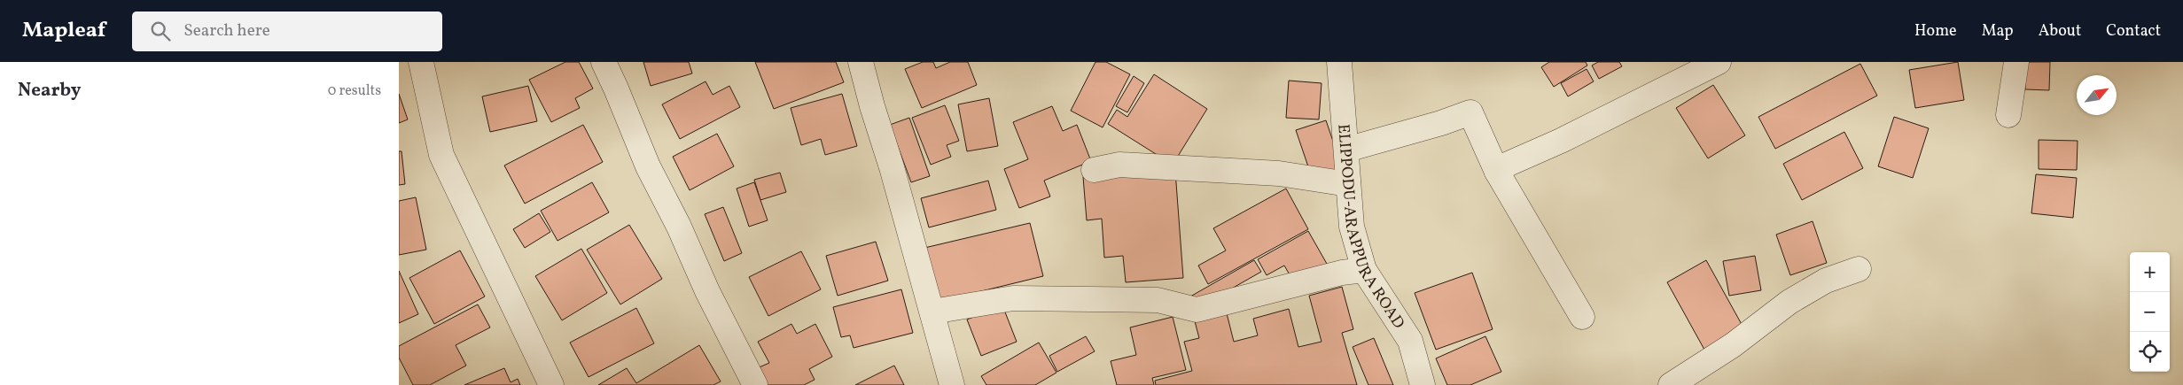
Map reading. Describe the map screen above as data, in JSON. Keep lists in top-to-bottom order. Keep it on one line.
{"streets":{"street":["ELIPPODU-ARAPPURA ROAD"]},"north":"top right","page":{"header":"Mapleaf","search":"Search here","nav":["Home","Map","About","Contact"],"heading":["Nearby","0 results"],"map_buttons":["+","−"]}}
